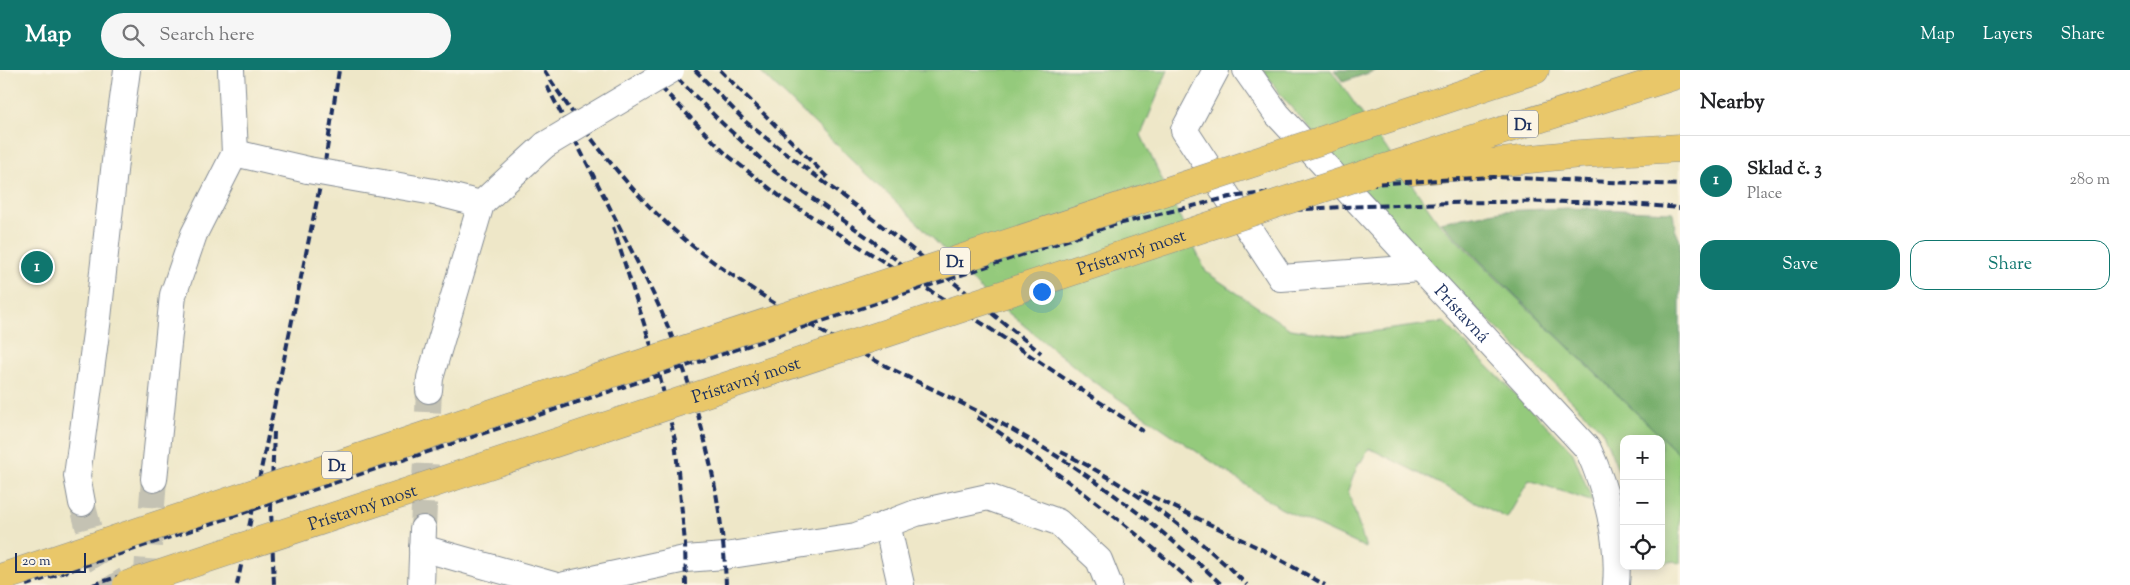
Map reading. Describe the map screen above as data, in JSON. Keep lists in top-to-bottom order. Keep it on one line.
{"streets":{"highway":["D1","Prístavný most"],"street":["Prístavná"]},"crossings":[["D1","Prístavný most"]],"scale_bar":"20 m","page":{"header":"Map","search":"Search here","nav":["Map","Layers","Share"],"heading":"Nearby","list":[{"mark":"1","name":"Sklad č. 3","note":"Place","value":"280 m"}],"buttons":["Save","Share"],"pins":"1","map_buttons":["+","−"],"scale":"20 m"}}
